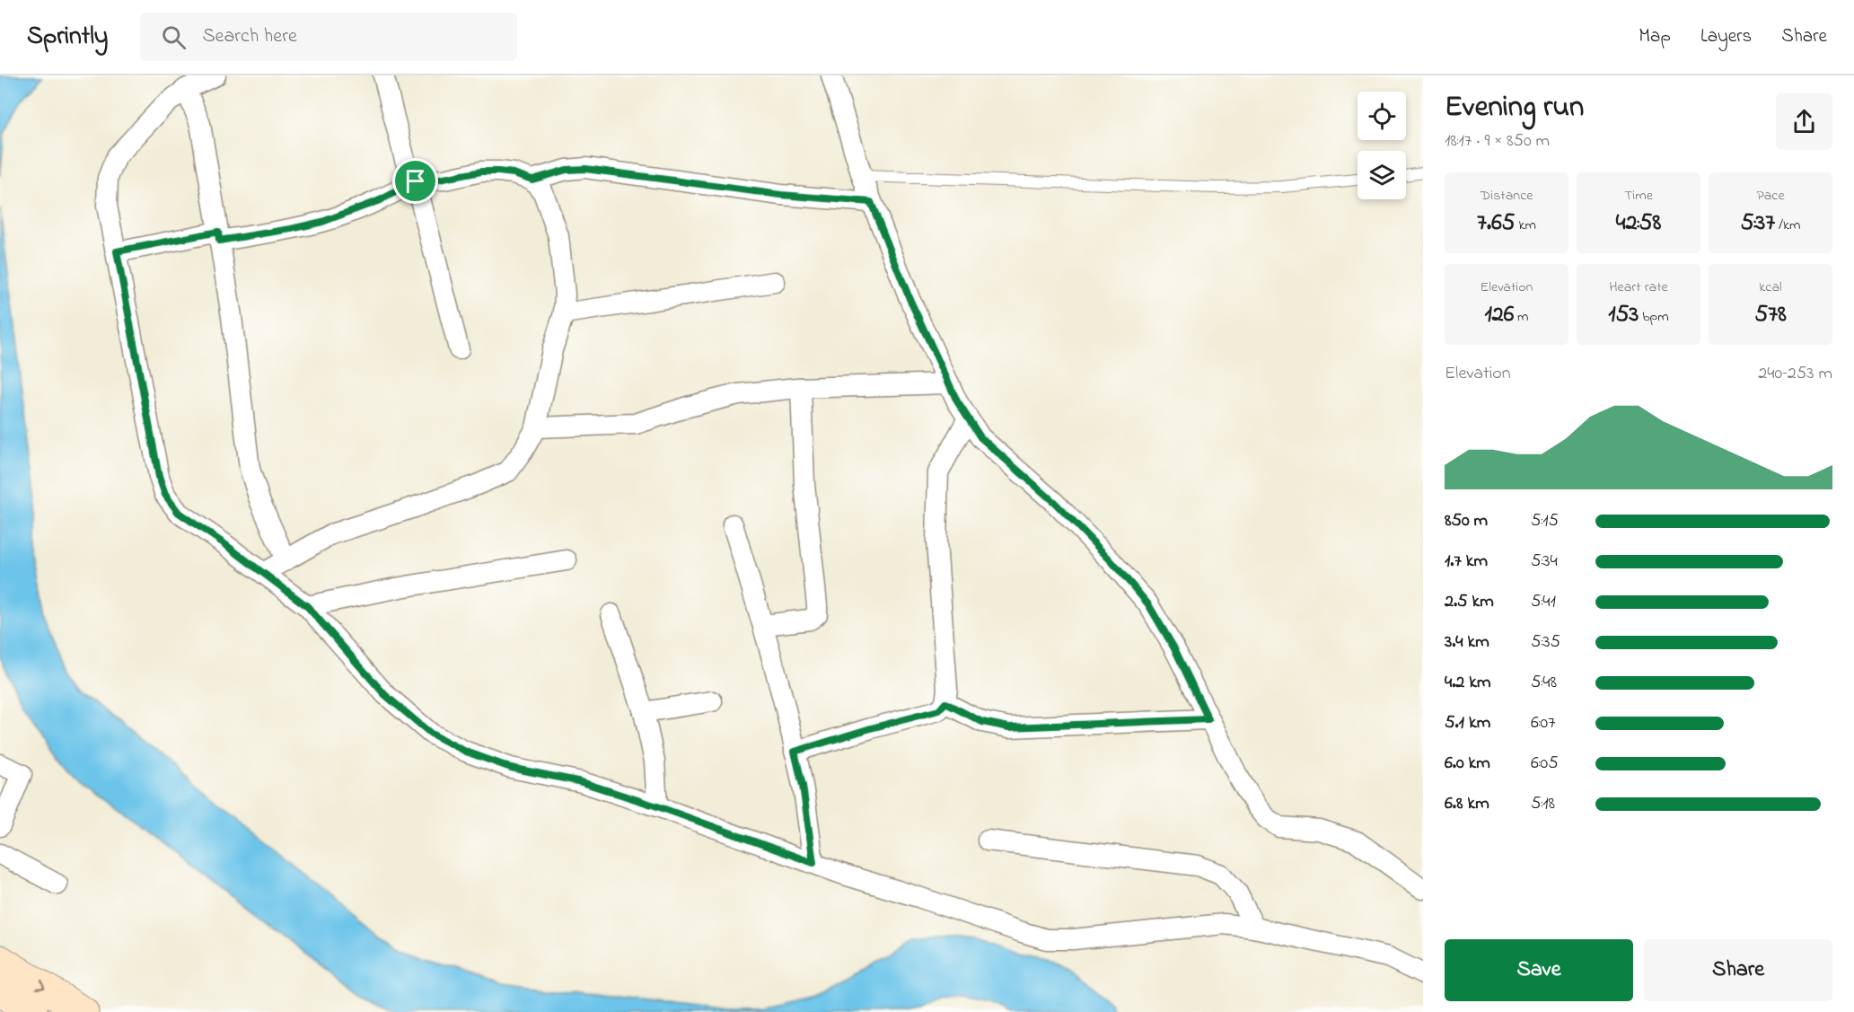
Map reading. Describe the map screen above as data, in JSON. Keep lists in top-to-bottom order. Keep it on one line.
{"page":{"header":"Sprintly","search":"Search here","nav":["Map","Layers","Share"],"heading":["Evening run","18:17 · 9 × 850 m"],"stats":[["Distance","7.65 km"],["Time","42:58"],["Pace","5:37 /km"],["Elevation","126 m"],["Heart rate","153 bpm"],["kcal","578"]],"chart":["Elevation","240–253 m"],"list":[{"name":"850 m","note":"5:15"},{"name":"1.7 km","note":"5:34"},{"name":"2.5 km","note":"5:41"},{"name":"3.4 km","note":"5:35"},{"name":"4.2 km","note":"5:48"},{"name":"5.1 km","note":"6:07"},{"name":"6.0 km","note":"6:05"},{"name":"6.8 km","note":"5:18"}],"buttons":["Save","Share"]}}
